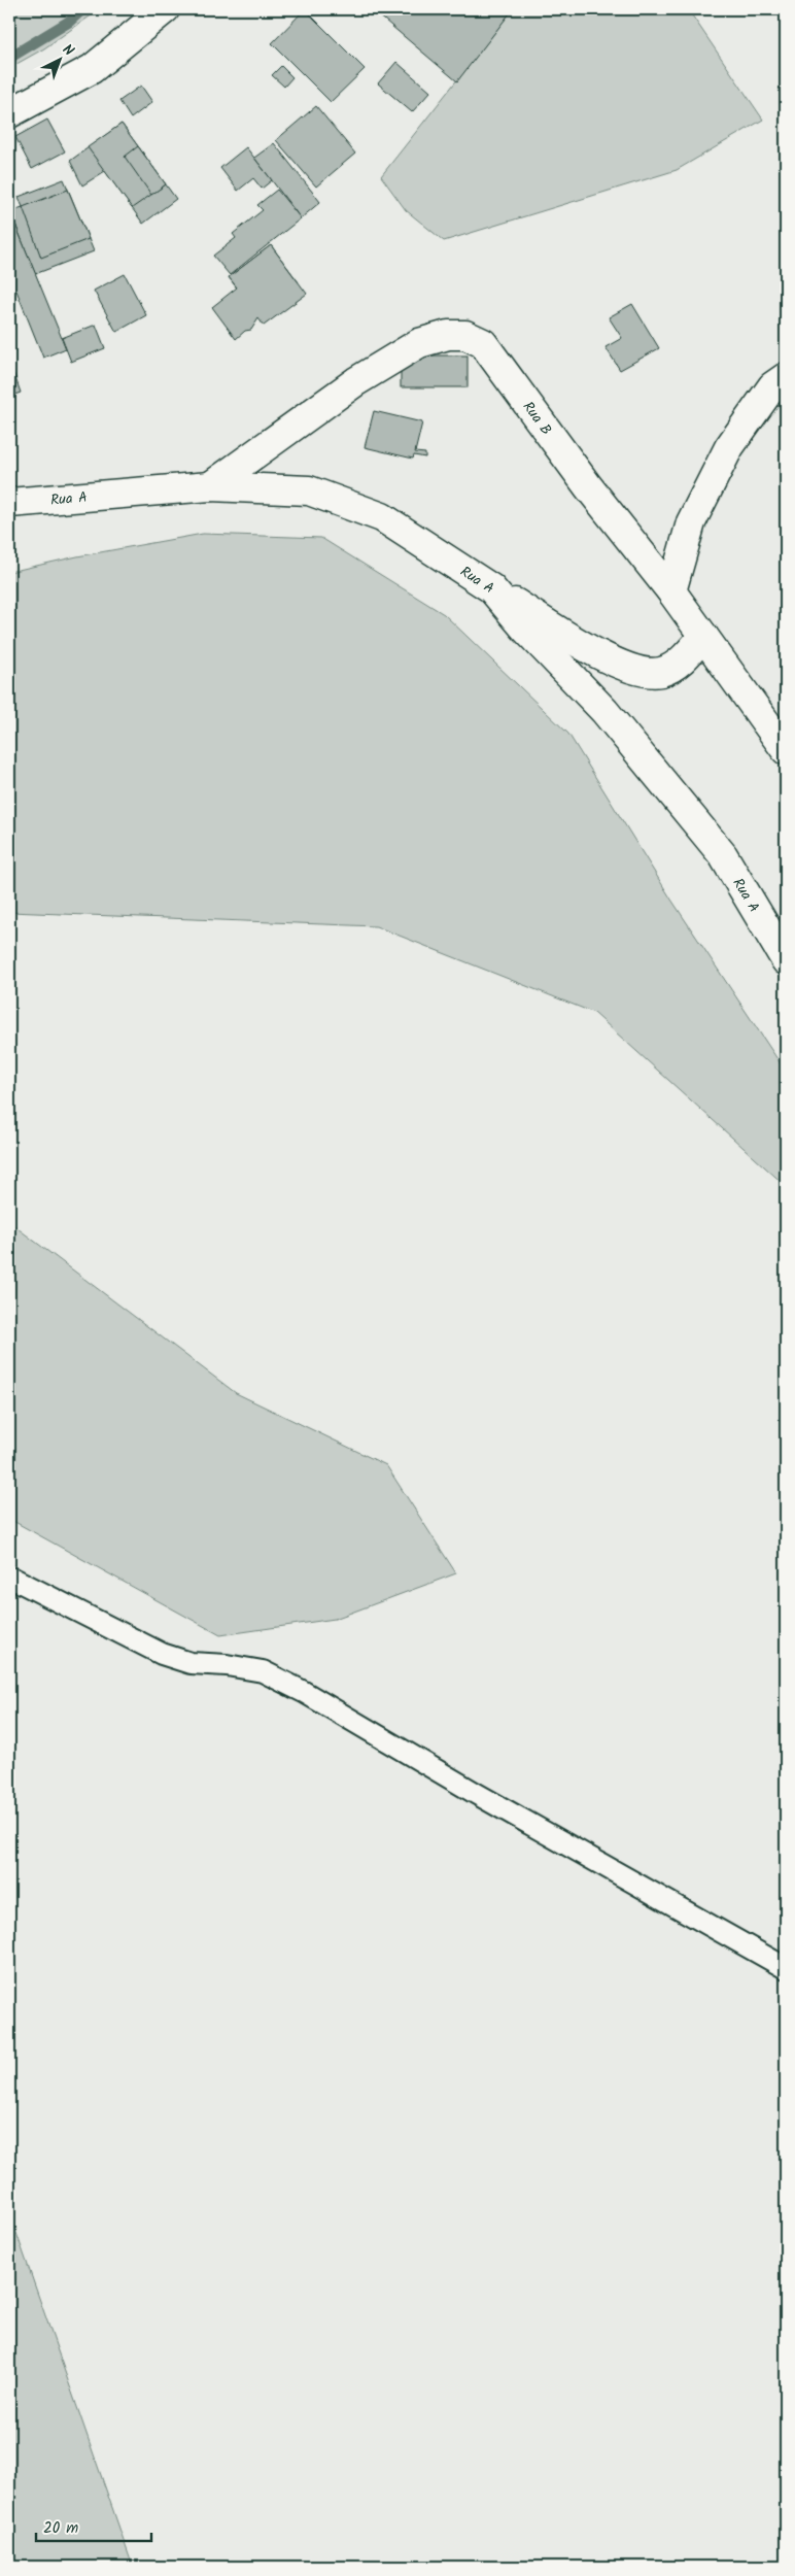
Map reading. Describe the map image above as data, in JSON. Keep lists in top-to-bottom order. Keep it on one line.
{"streets":{"street":["Rua B","Rua A"]},"crossings":[["Rua B","Rua A"]],"scale_bar":"20 m","north":"top right"}
